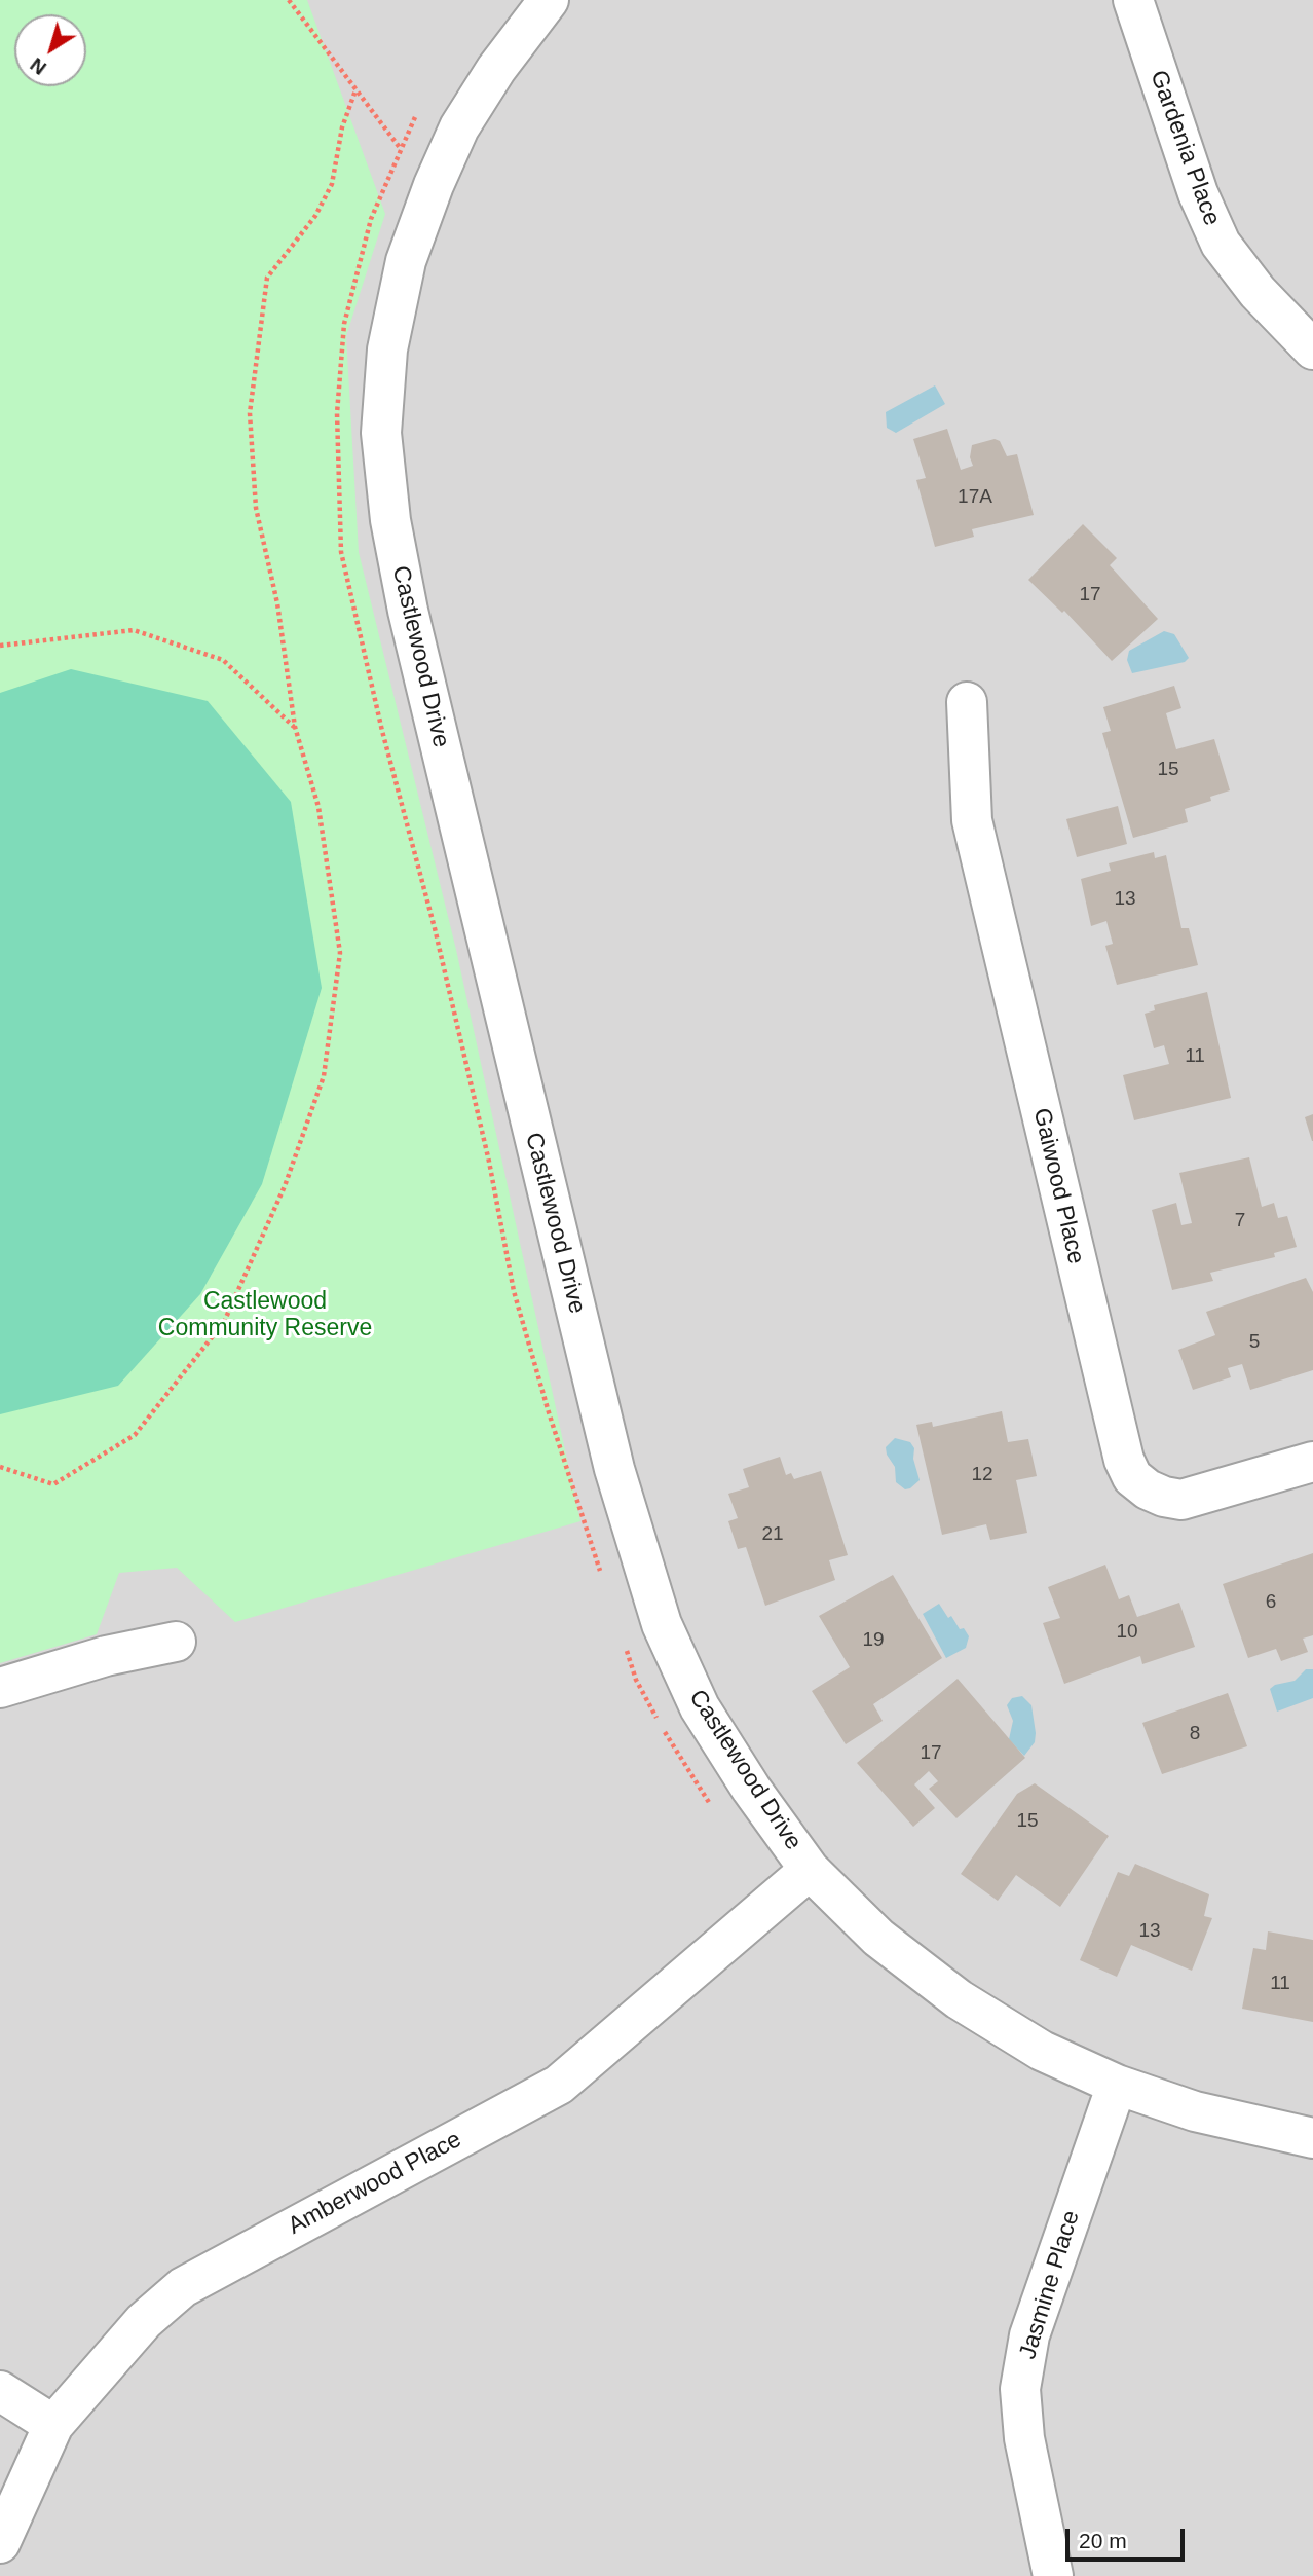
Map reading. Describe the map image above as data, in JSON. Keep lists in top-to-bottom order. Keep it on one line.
{"streets":{"street":["Gardenia Place","Castlewood Drive","Gaiwood Place","Amberwood Place","Jasmine Place"]},"crossings":[["Castlewood Drive","Amberwood Place"],["Castlewood Drive","Jasmine Place"]],"parks":["Castlewood Community Reserve"],"house_numbers":["17A","17","15","13","11","7","5","12","21","6","10","19","8","17","15","13","11"],"scale_bar":"20 m","north":"bottom left"}
